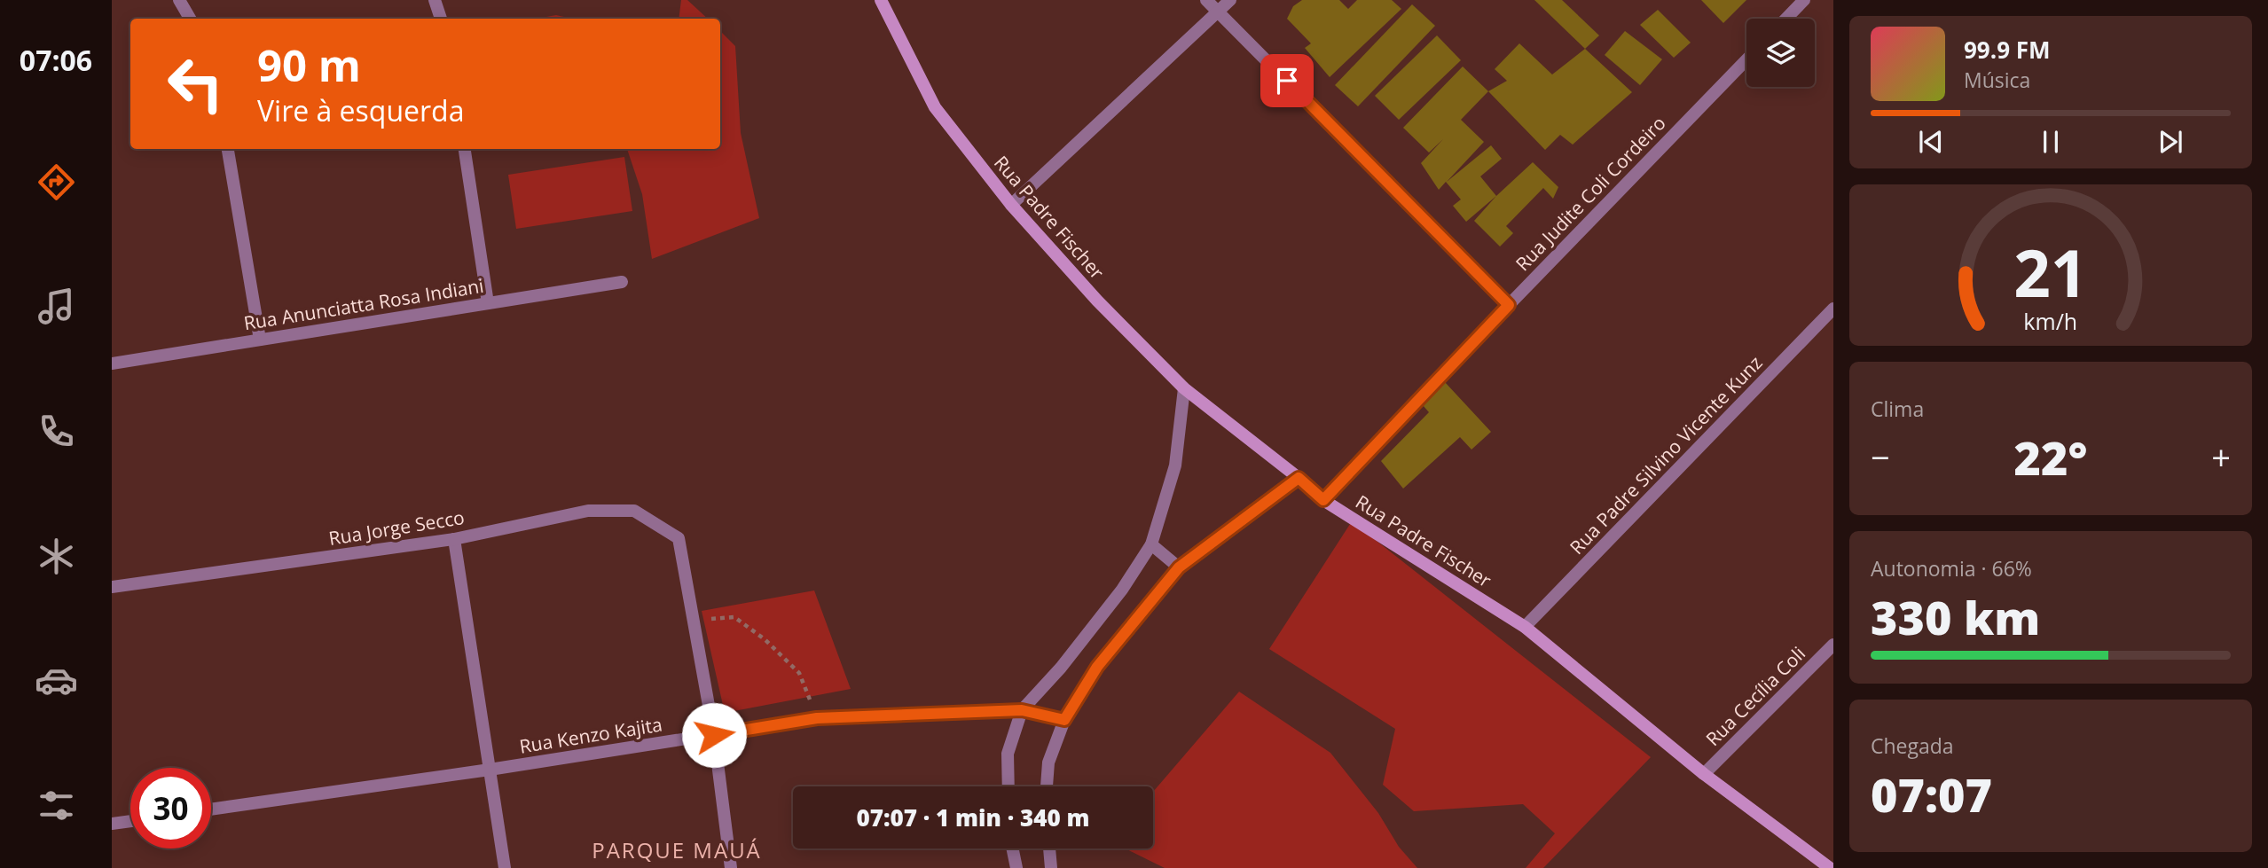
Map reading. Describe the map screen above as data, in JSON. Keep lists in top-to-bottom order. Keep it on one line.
{"streets":{"main road":["Rua Padre Fischer"],"street":["Rua Judite Coli Cordeiro","Rua Anunciatta Rosa Indiani","Rua Padre Silvino Vicente Kunz","Rua Jorge Secco","Rua Cecília Coli","Rua Kenzo Kajita"]},"crossings":[["Rua Judite Coli Cordeiro","Rua Padre Fischer"],["Rua Padre Fischer","Rua Padre Silvino Vicente Kunz"],["Rua Padre Fischer","Rua Cecília Coli"]],"districts":["PARQUE MAUÁ"],"page":{"tabs":"07:06","turn":["90 m","Vire à esquerda"],"song":["99.9 FM","Música"],"tile":["Clima",["Autonomia · 66%","330 km"],["Chegada","07:07"]],"heat":["−","22°","+"],"limit":"30","trip":"07:07 · 1 min · 340 m","gauge":["21","km/h"]}}
